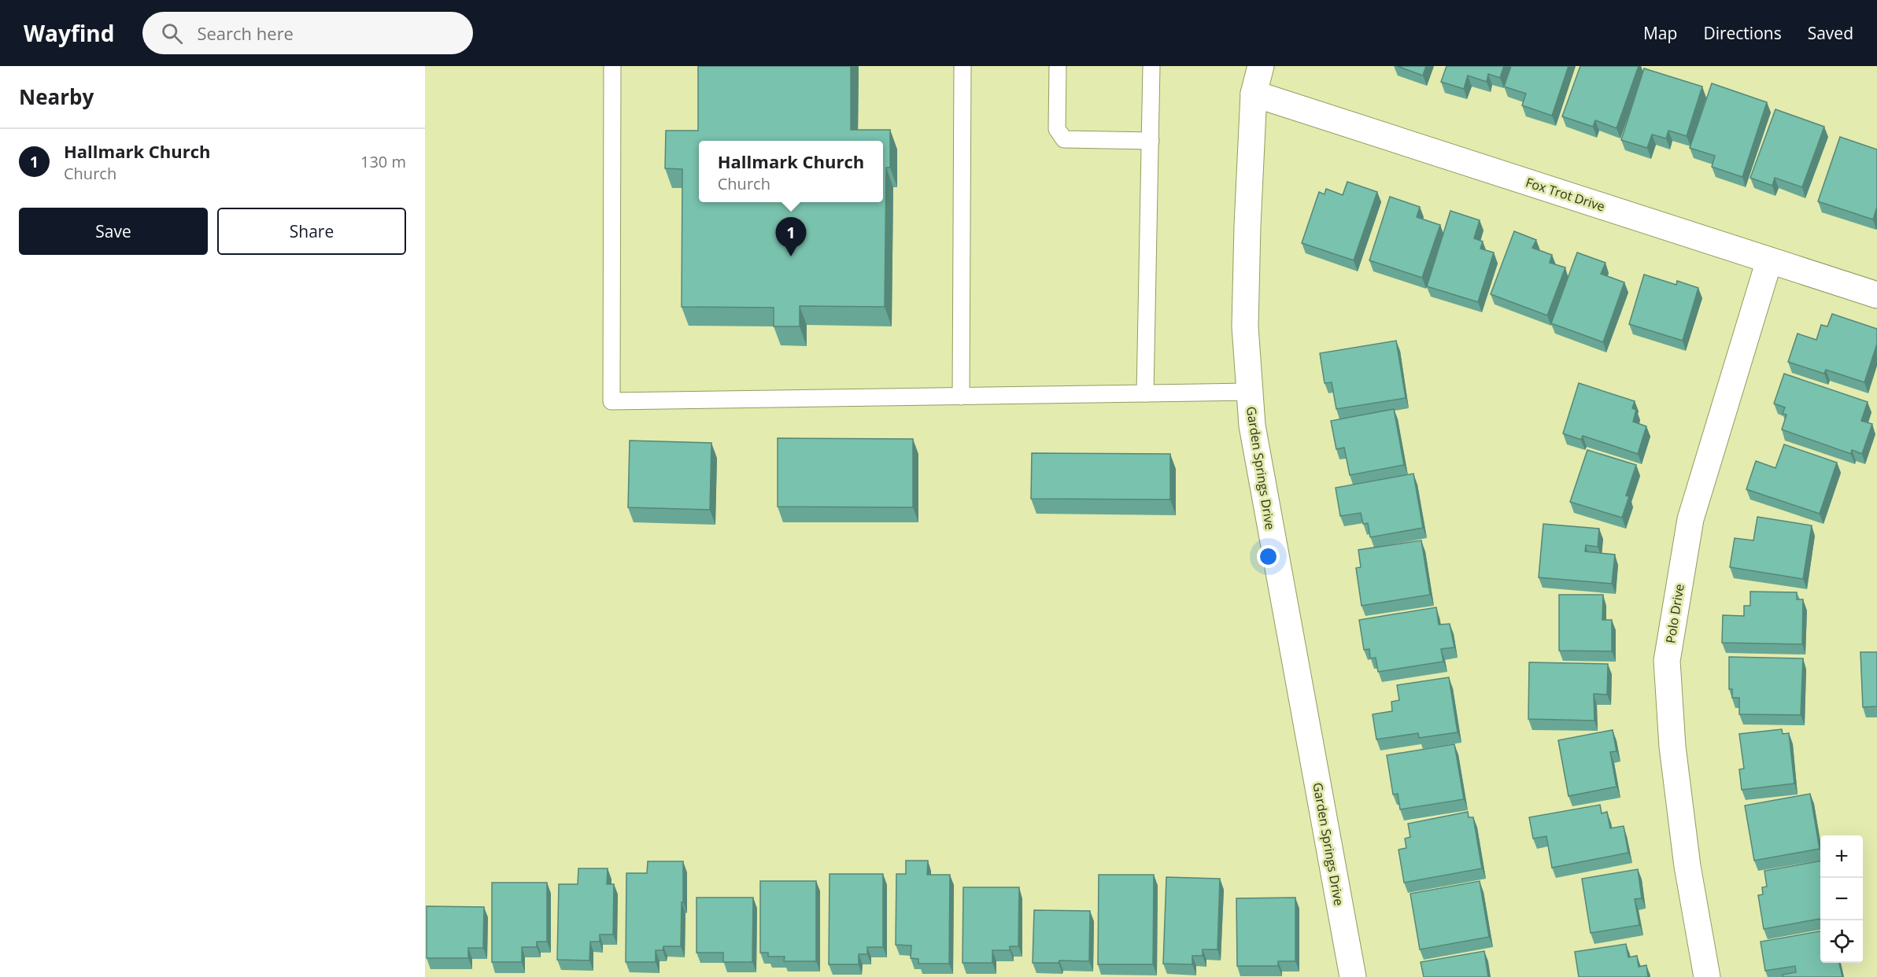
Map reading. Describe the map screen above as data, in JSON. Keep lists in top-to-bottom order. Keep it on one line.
{"streets":{"street":["Fox Trot Drive","Garden Springs Drive","Polo Drive"]},"crossings":[["Fox Trot Drive","Garden Springs Drive"],["Fox Trot Drive","Polo Drive"]],"page":{"header":"Wayfind","search":"Search here","nav":["Map","Directions","Saved"],"heading":"Nearby","list":[{"mark":"1","name":"Hallmark Church","note":"Church","value":"130 m"}],"popup":["Hallmark Church","Church"],"buttons":["Save","Share"],"pins":"1","map_buttons":["+","−"]}}
